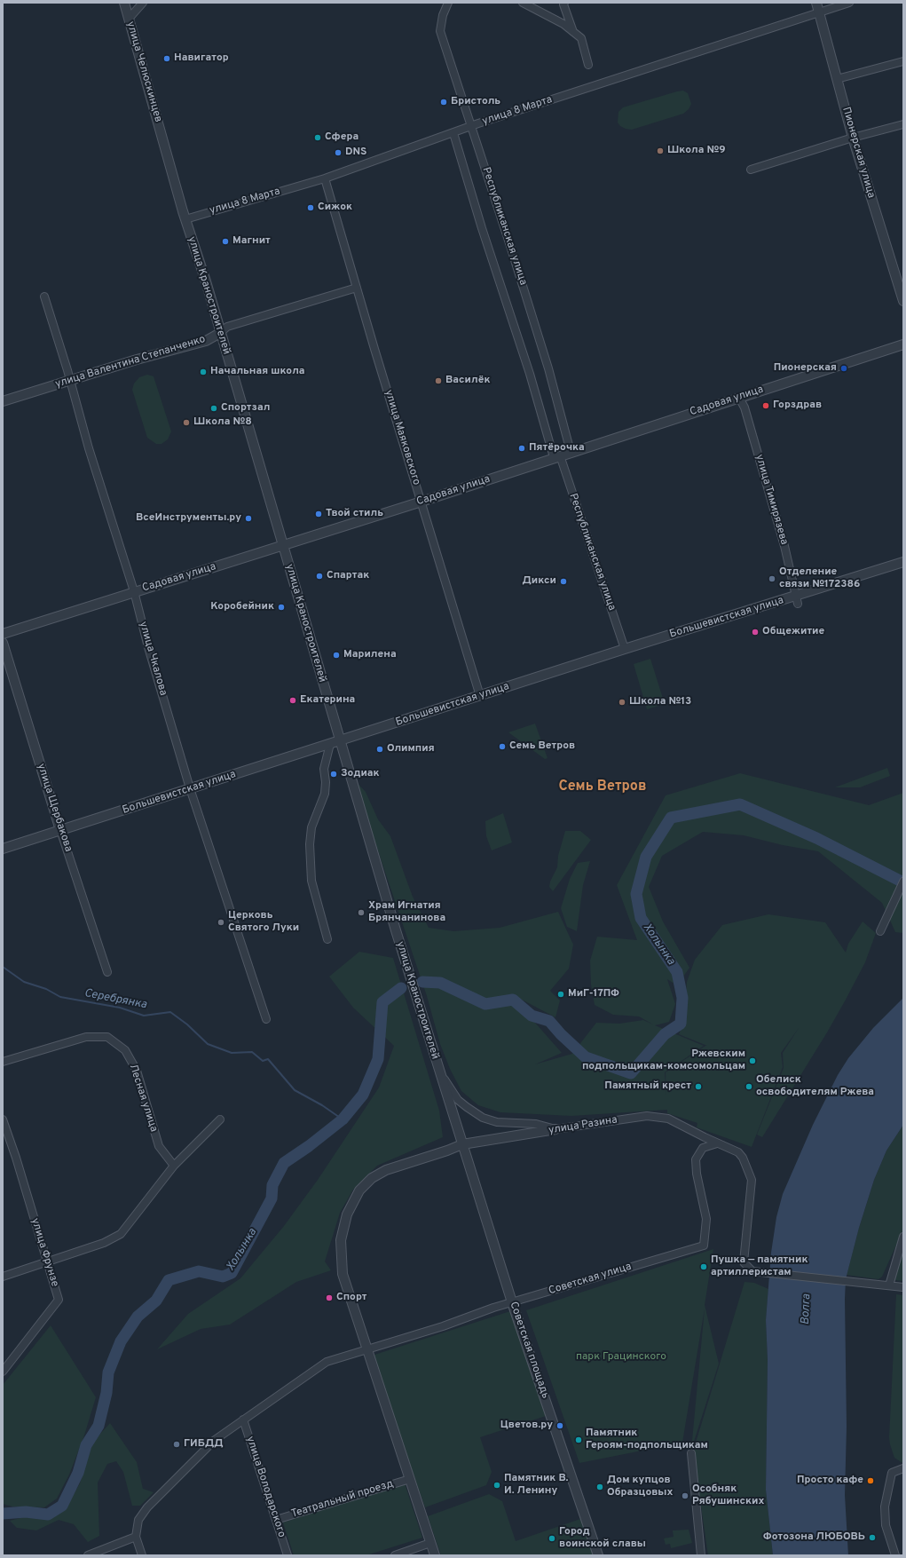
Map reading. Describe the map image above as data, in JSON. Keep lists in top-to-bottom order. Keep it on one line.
{"streets":{"street":["улица Челюскинцев","улица 8 Марта","Пионерская улица","Республиканская улица","улица Краностроителей","улица Валентина Степанченко","Садовая улица","улица Маяковского","улица Тимирязева","Большевистская улица","улица Чкалова","улица Щербакова","Лесная улица","улица Разина","улица Фрунзе","Советская улица","Советская площадь","улица Володарского","Театральный проезд"]},"crossings":[["улица Челюскинцев","улица Краностроителей"],["улица 8 Марта","Пионерская улица"],["улица 8 Марта","Республиканская улица"],["улица 8 Марта","улица Краностроителей"],["улица 8 Марта","улица Маяковского"],["Республиканская улица","Садовая улица"],["Республиканская улица","Большевистская улица"],["улица Краностроителей","улица Валентина Степанченко"],["улица Краностроителей","Садовая улица"],["улица Краностроителей","Большевистская улица"],["улица Краностроителей","улица Разина"],["улица Краностроителей","Советская площадь"],["улица Валентина Степанченко","улица Маяковского"],["улица Валентина Степанченко","улица Чкалова"],["Садовая улица","улица Маяковского"],["Садовая улица","улица Тимирязева"],["Садовая улица","улица Чкалова"],["улица Маяковского","Большевистская улица"],["улица Тимирязева","Большевистская улица"],["Большевистская улица","улица Чкалова"],["Большевистская улица","улица Щербакова"],["улица Разина","Советская улица"],["улица Разина","Советская площадь"],["Советская улица","Советская площадь"],["Советская улица","улица Володарского"],["улица Володарского","Театральный проезд"]],"districts":["Семь Ветров"],"water":["Холынка","Серебрянка","Волга"],"parks":["парк Грацинского"],"places":["Навигатор","Бристоль","Сфера","Школа №9","DNS","Сижок","Магнит","Пионерская","Начальная школа","Василёк","Горздрав","Спортзал","Школа №8","Пятёрочка","Твой стиль","ВсеИнструменты.ру","Спартак","Отделение связи №172386","Дикси","Коробейник","Общежитие","Марилена","Екатерина","Школа №13","Семь Ветров","Олимпия","Зодиак","Храм Игнатия Брянчанинова","Церковь Святого Луки","МиГ-17ПФ","Ржевским подпольщикам-комсомольцам","Памятный крест","Обелиск освободителям Ржева","Пушка — памятник артиллеристам","Спорт","Цветов.ру","Памятник Героям-подпольщикам","ГИБДД","Просто кафе","Памятник В. И. Ленину","Дом купцов Образцовых","Особняк Рябушинских","Фотозона ЛЮБОВЬ","Город воинской славы"]}
